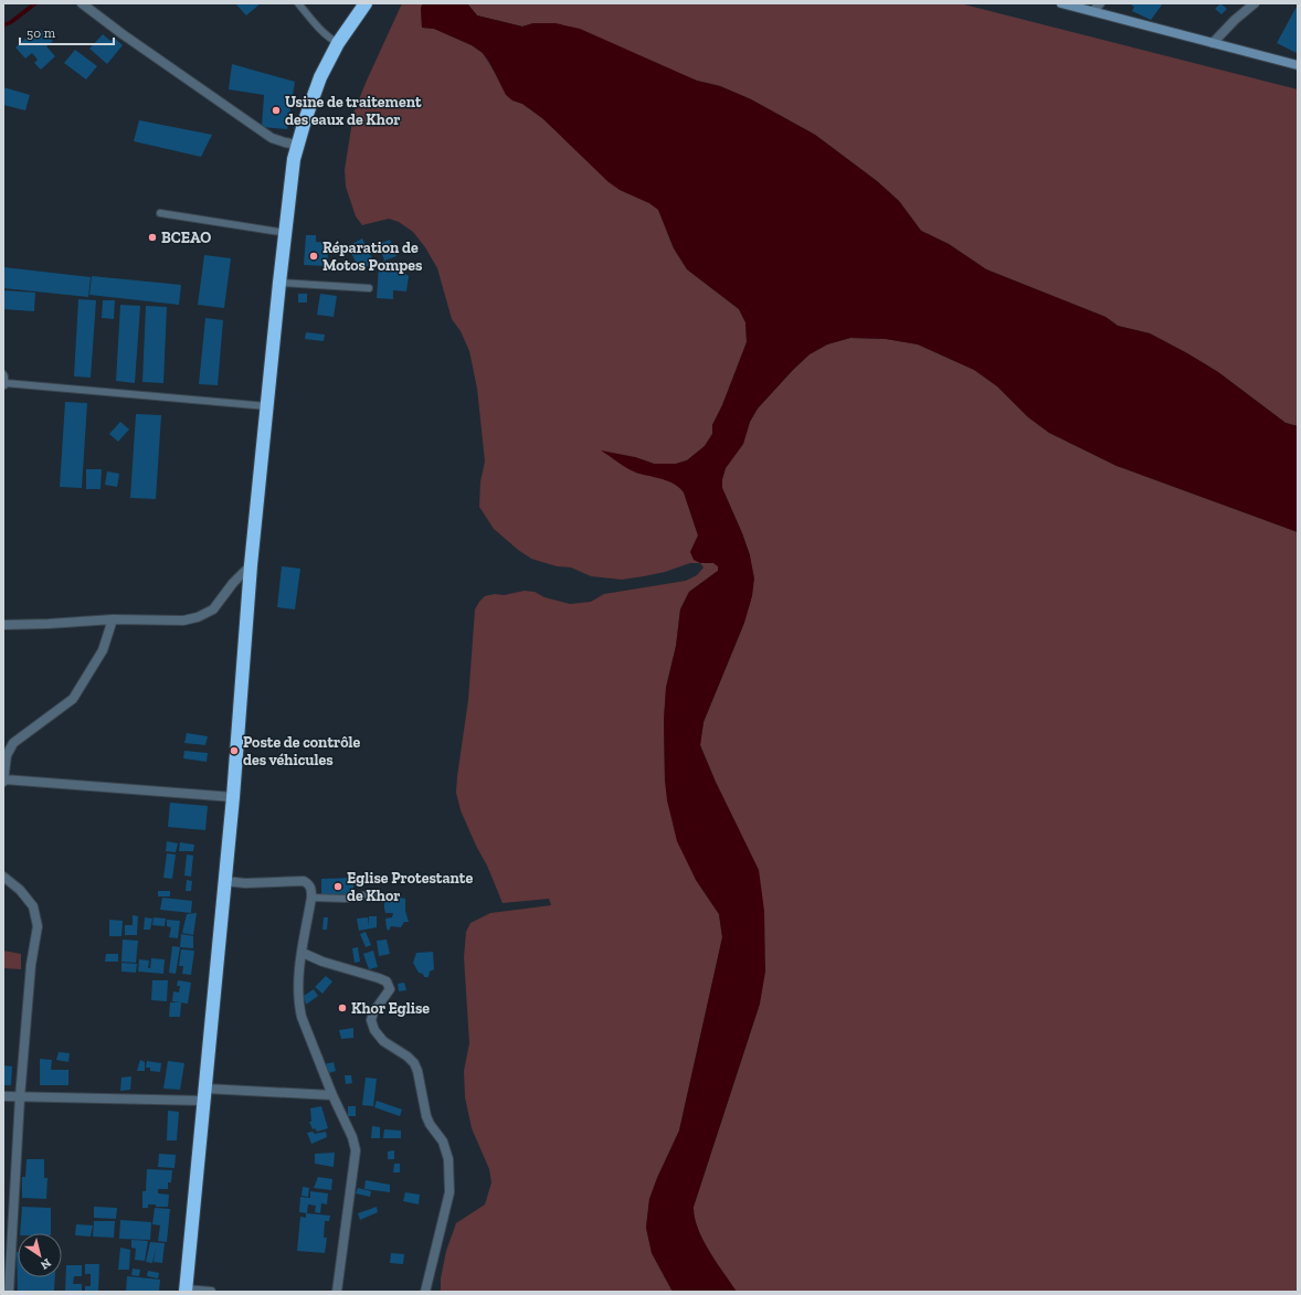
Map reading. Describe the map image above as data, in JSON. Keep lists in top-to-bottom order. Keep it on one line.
{"places":["Usine de traitement des eaux de Khor","BCEAO","Réparation de Motos Pompes","Poste de contrôle des véhicules","Eglise Protestante de Khor","Khor Eglise"],"scale_bar":"50 m","north":"bottom right"}
